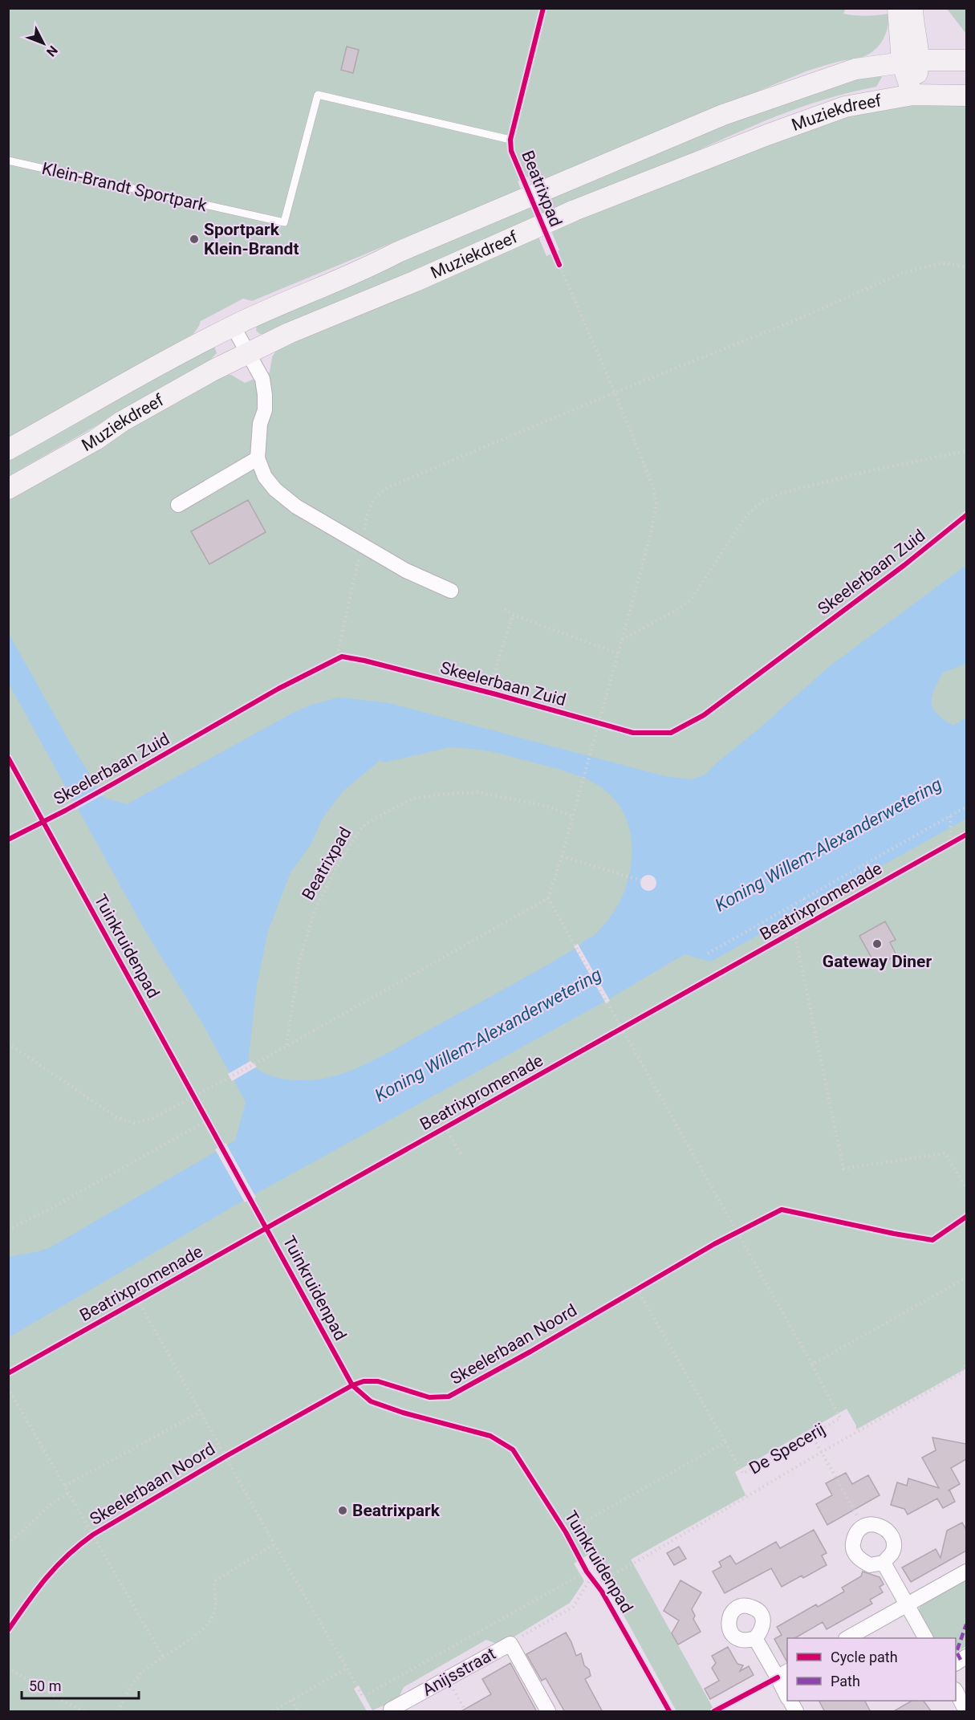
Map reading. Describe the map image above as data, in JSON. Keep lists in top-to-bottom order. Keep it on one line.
{"streets":{"main road":["Muziekdreef"],"street":["Anijsstraat"],"lane":["Klein-Brandt Sportpark"],"path":["De Specerij"],"cycle path":["Beatrixpad","Skeelerbaan Zuid","Beatrixpromenade","Tuinkruidenpad","Skeelerbaan Noord"]},"water":["Koning Willem-Alexanderwetering"],"places":["Sportpark Klein-Brandt","Gateway Diner","Beatrixpark"],"legend":["Cycle path","Path"],"scale_bar":"50 m","north":"bottom right"}
